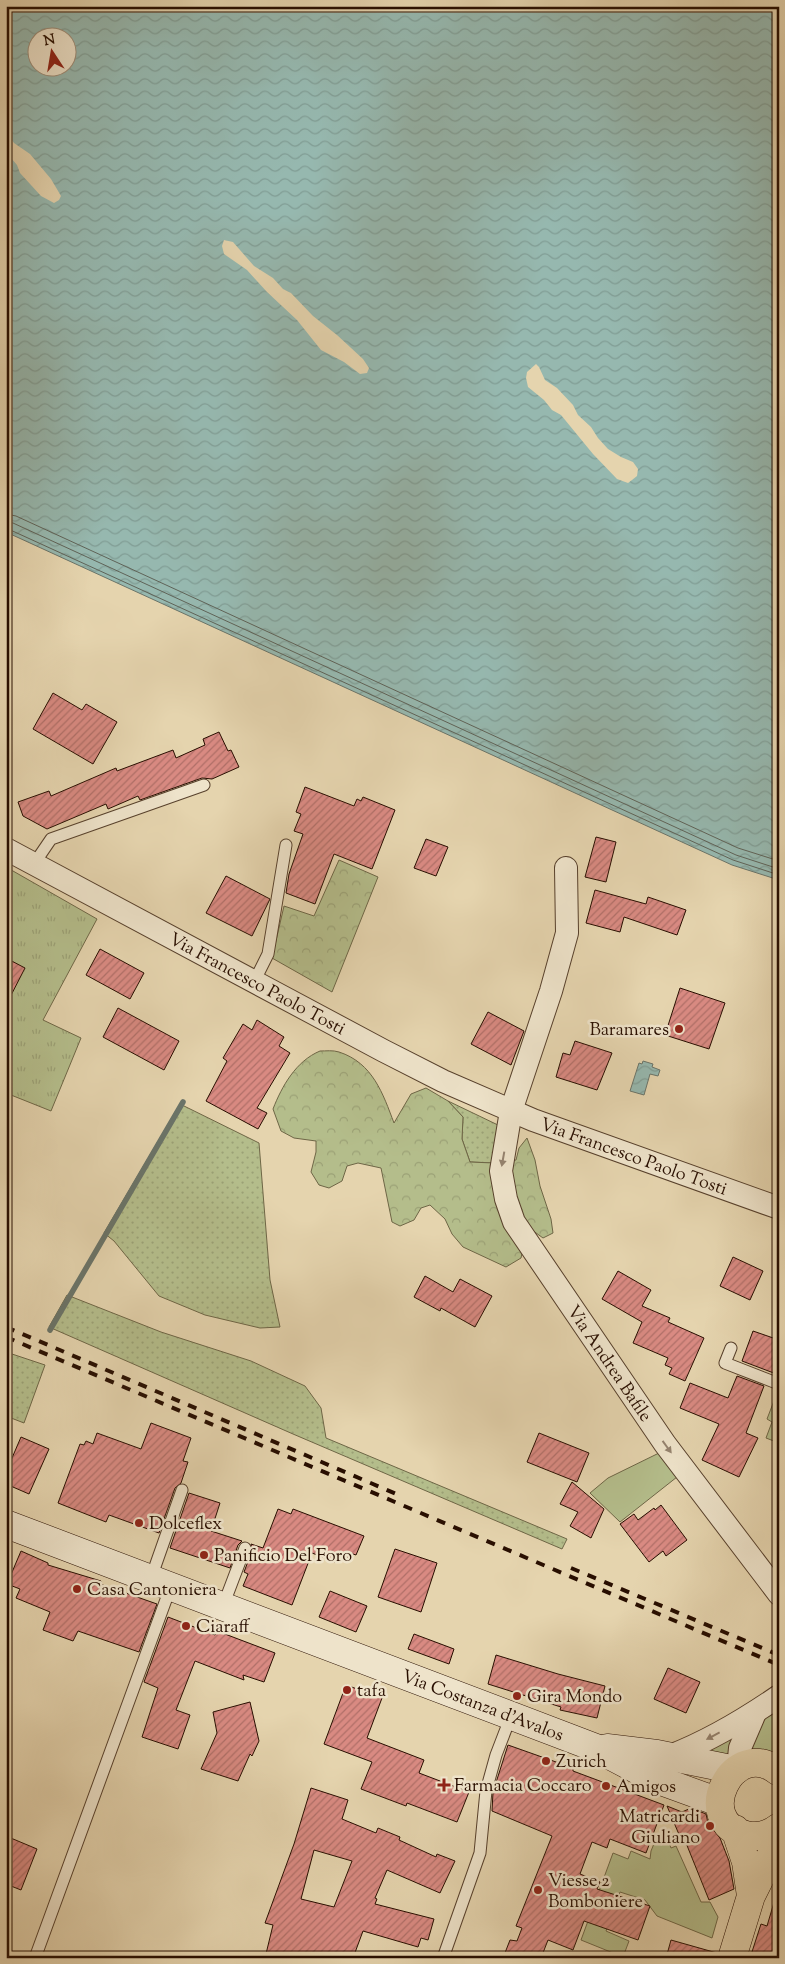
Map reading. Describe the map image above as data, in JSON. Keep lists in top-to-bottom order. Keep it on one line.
{"streets":{"main road":["Via Costanza d'Avalos"],"street":["Via Francesco Paolo Tosti","Via Andrea Bafile"]},"crossings":[["Via Francesco Paolo Tosti","Via Andrea Bafile"]],"one_way":["Via Andrea Bafile"],"places":{"other":["Baramares","Dolceflex","Panificio Del Foro","Casa Cantoniera","Ciaraff","tafa","Gira Mondo","Zurich","Amigos","Matricardi Giuliano","Viesse 2 Bomboniere"],"health":["Farmacia Coccaro"]},"north":"top"}
